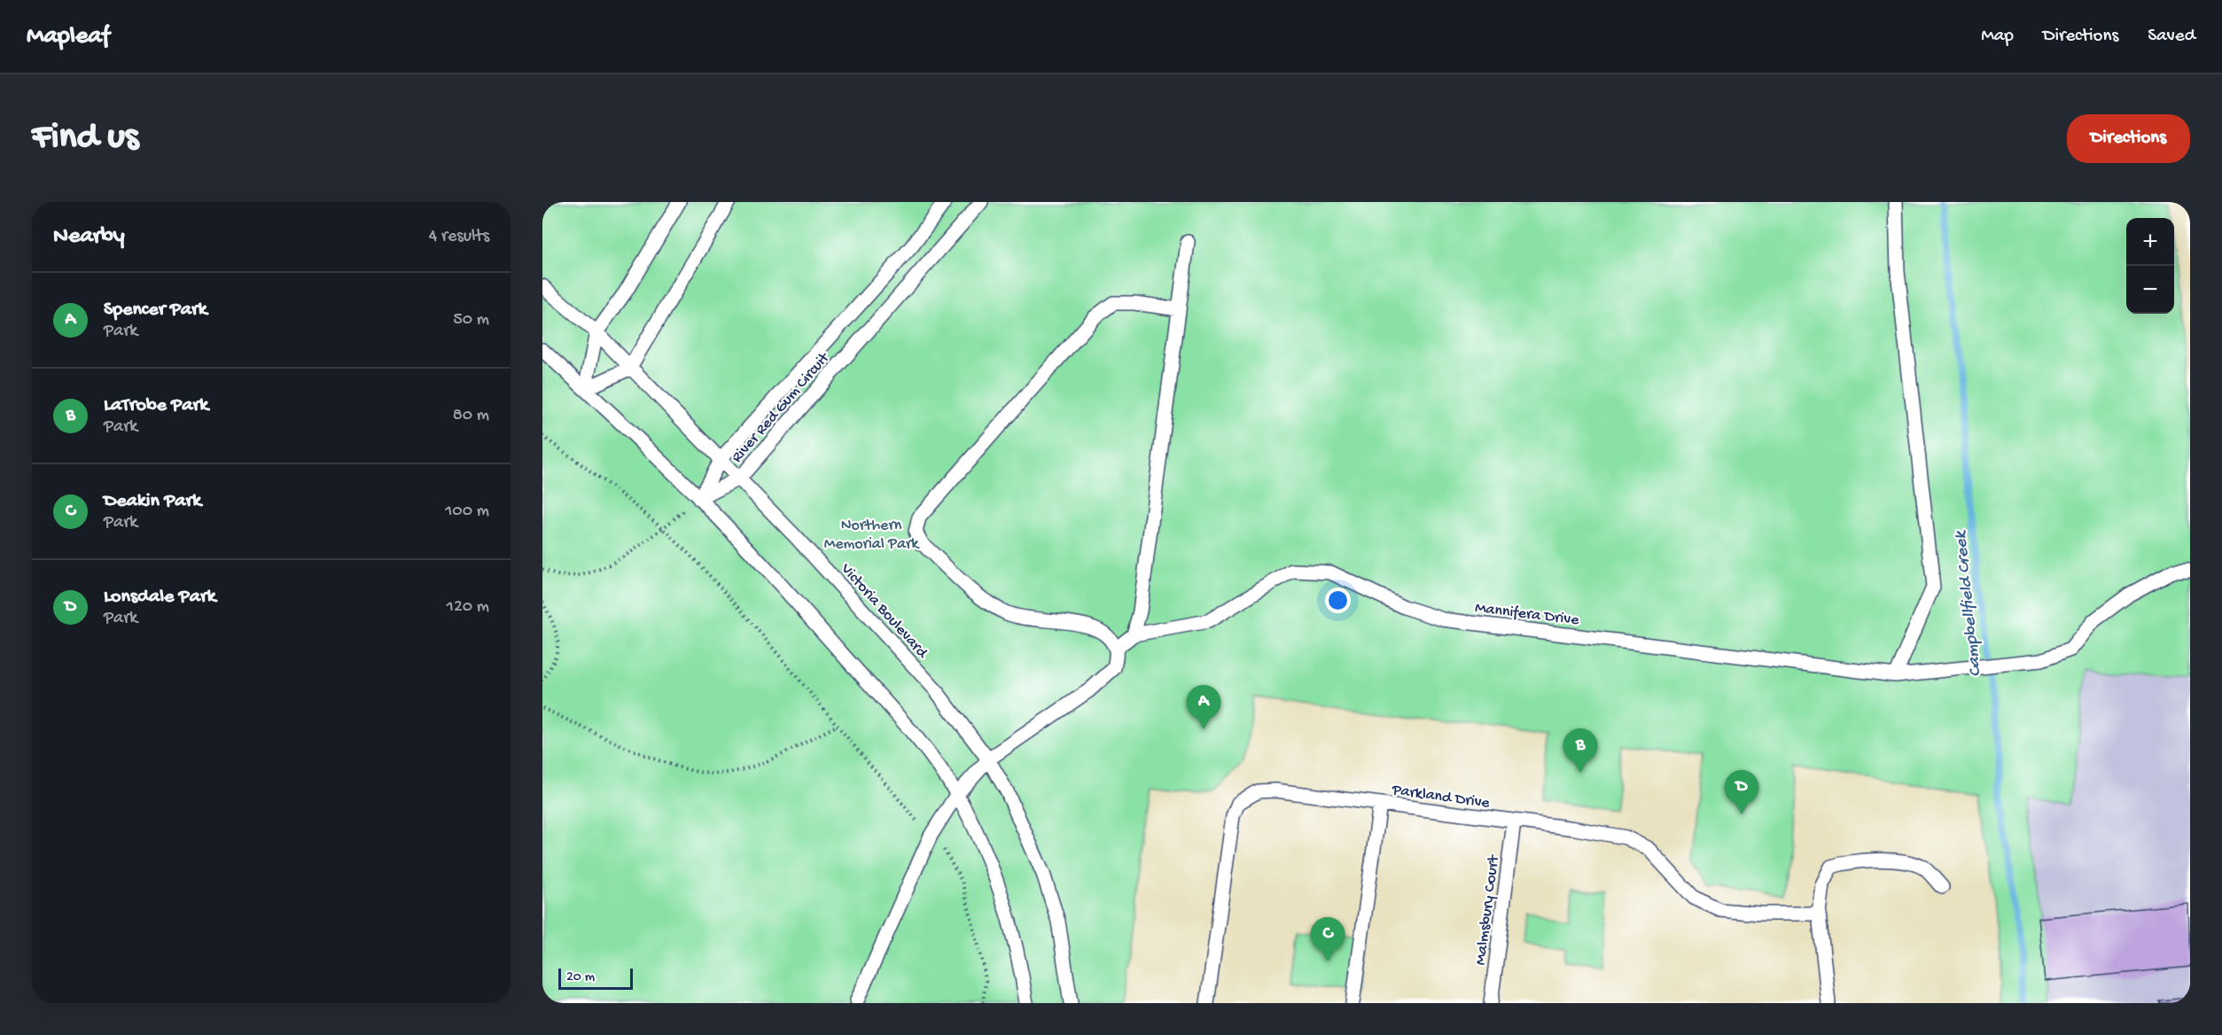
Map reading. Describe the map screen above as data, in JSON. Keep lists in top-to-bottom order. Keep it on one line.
{"streets":{"lane":["River Red Gum Circuit","Victoria Boulevard","Mannifera Drive","Parkland Drive","Malmsbury Court"]},"crossings":[["River Red Gum Circuit","Victoria Boulevard"],["Parkland Drive","Malmsbury Court"]],"water":["Campbellfield Creek"],"parks":["Northern Memorial Park"],"scale_bar":"20 m","page":{"header":"Mapleaf","nav":["Map","Directions","Saved"],"buttons":"Directions","title":"Find us","heading":["Nearby","4 results"],"map_buttons":["+","−"],"list":[{"mark":"A","name":"Spencer Park","note":"Park","value":"50 m"},{"mark":"B","name":"LaTrobe Park","note":"Park","value":"80 m"},{"mark":"C","name":"Deakin Park","note":"Park","value":"100 m"},{"mark":"D","name":"Lonsdale Park","note":"Park","value":"120 m"}],"pins":["A","B","D","C"],"scale":"20 m"}}
